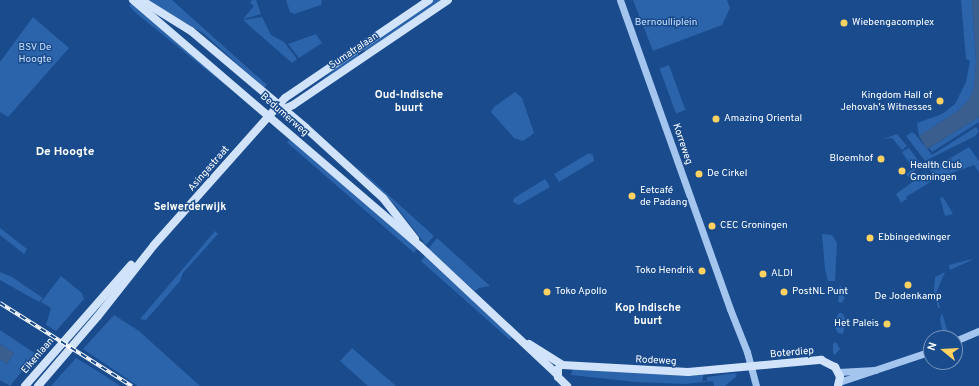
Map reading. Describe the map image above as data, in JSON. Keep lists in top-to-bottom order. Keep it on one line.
{"streets":{"main road":["Sumatralaan","Bedumerweg","Asingastraat","Boterdiep","Eikenlaan","Rodeweg"],"street":["Korreweg"]},"crossings":[["Sumatralaan","Bedumerweg"],["Sumatralaan","Asingastraat"],["Bedumerweg","Asingastraat"],["Bedumerweg","Rodeweg"],["Korreweg","Boterdiep"],["Korreweg","Rodeweg"],["Asingastraat","Eikenlaan"],["Boterdiep","Rodeweg"]],"districts":["Oud-Indische buurt","De Hoogte","Selwerderwijk","Kop Indische buurt"],"parks":["Bernoulliplein","BSV De Hoogte"],"places":["Wiebengacomplex","Kingdom Hall of Jehovah's Witnesses","Amazing Oriental","Bloemhof","Health Club Groningen","De Cirkel","Eetcafé de Padang","CEC Groningen","Ebbingedwinger","Toko Hendrik","ALDI","De Jodenkamp","Toko Apollo","PostNL Punt","Het Paleis"],"north":"left"}
